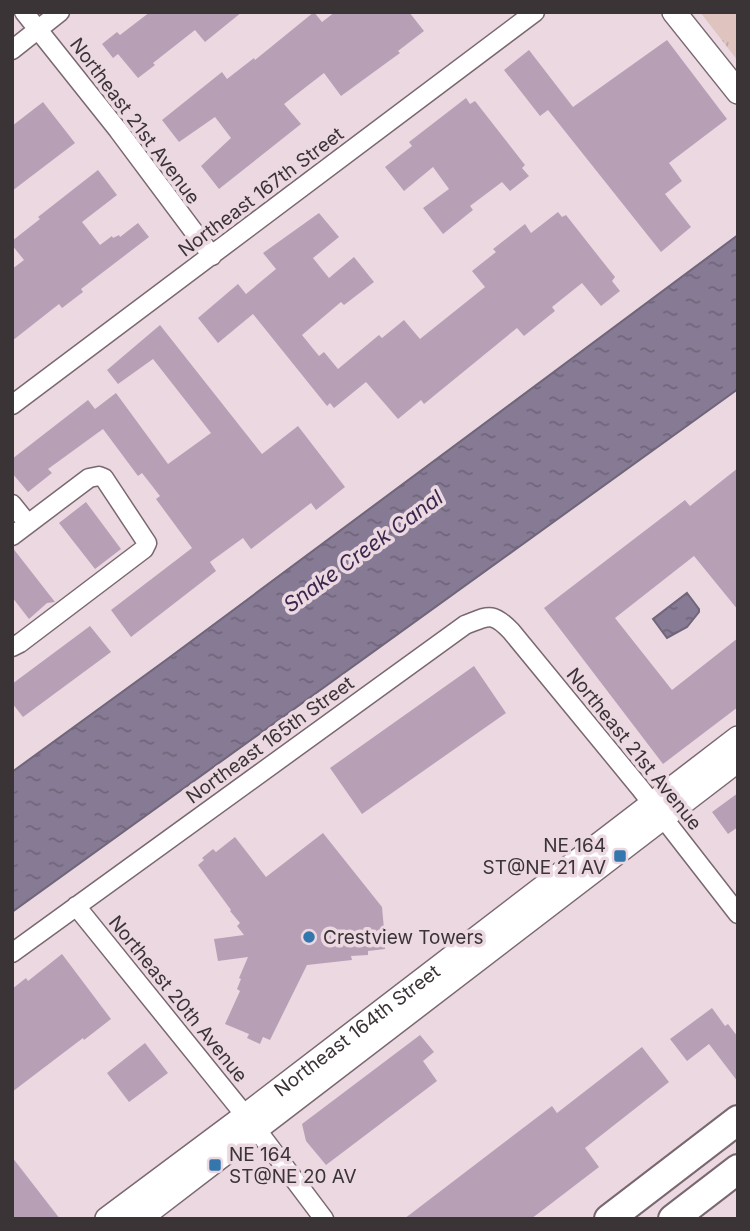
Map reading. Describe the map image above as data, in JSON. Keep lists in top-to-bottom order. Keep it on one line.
{"streets":{"street":["Northeast 21st Avenue","Northeast 167th Street","Northeast 165th Street","Northeast 20th Avenue","Northeast 164th Street"]},"crossings":[["Northeast 21st Avenue","Northeast 167th Street"],["Northeast 21st Avenue","Northeast 165th Street"],["Northeast 21st Avenue","Northeast 164th Street"],["Northeast 165th Street","Northeast 20th Avenue"],["Northeast 20th Avenue","Northeast 164th Street"]],"water":["Snake Creek Canal"],"places":{"transit":["NE 164 ST@NE 21 AV","NE 164 ST@NE 20 AV"],"other":["Crestview Towers"]}}
